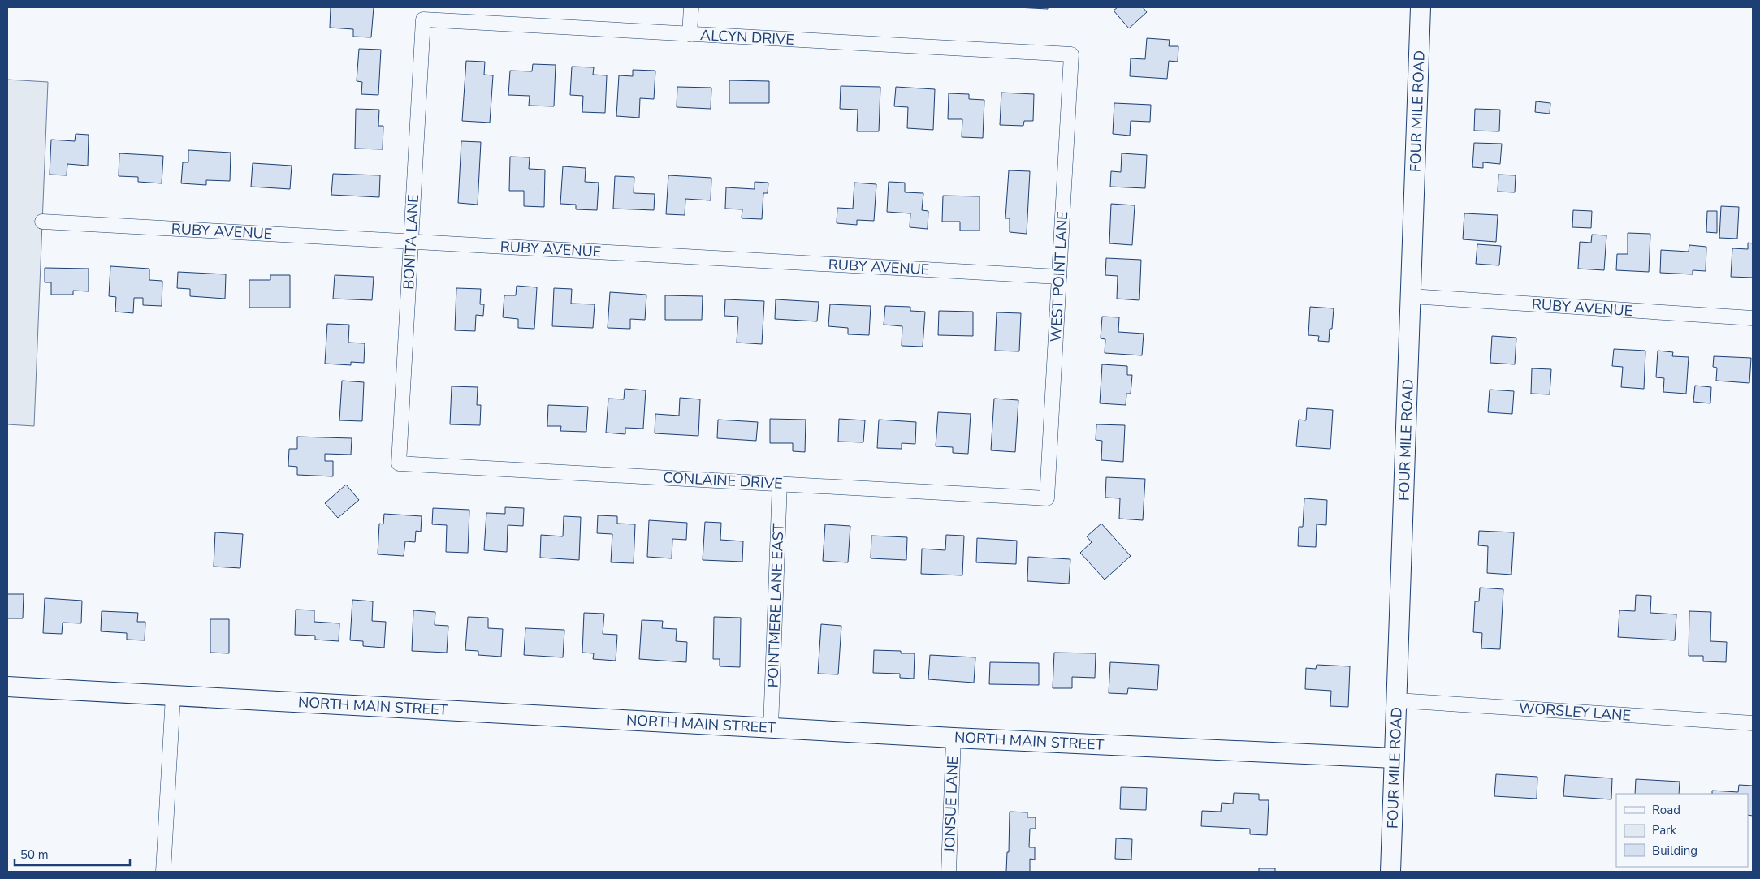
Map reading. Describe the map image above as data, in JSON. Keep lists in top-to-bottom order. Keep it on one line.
{"streets":{"main road":["FOUR MILE ROAD","NORTH MAIN STREET"],"street":["ALCYN DRIVE","RUBY AVENUE","BONITA LANE","WEST POINT LANE","CONLAINE DRIVE","POINTMERE LANE EAST","WORSLEY LANE","JONSUE LANE"]},"crossings":[["ALCYN DRIVE","BONITA LANE"],["ALCYN DRIVE","WEST POINT LANE"],["FOUR MILE ROAD","RUBY AVENUE"],["FOUR MILE ROAD","NORTH MAIN STREET"],["FOUR MILE ROAD","WORSLEY LANE"],["RUBY AVENUE","BONITA LANE"],["RUBY AVENUE","WEST POINT LANE"],["BONITA LANE","CONLAINE DRIVE"],["WEST POINT LANE","CONLAINE DRIVE"],["CONLAINE DRIVE","POINTMERE LANE EAST"],["POINTMERE LANE EAST","NORTH MAIN STREET"],["NORTH MAIN STREET","JONSUE LANE"]],"legend":["Road","Park","Building"],"scale_bar":"50 m"}
